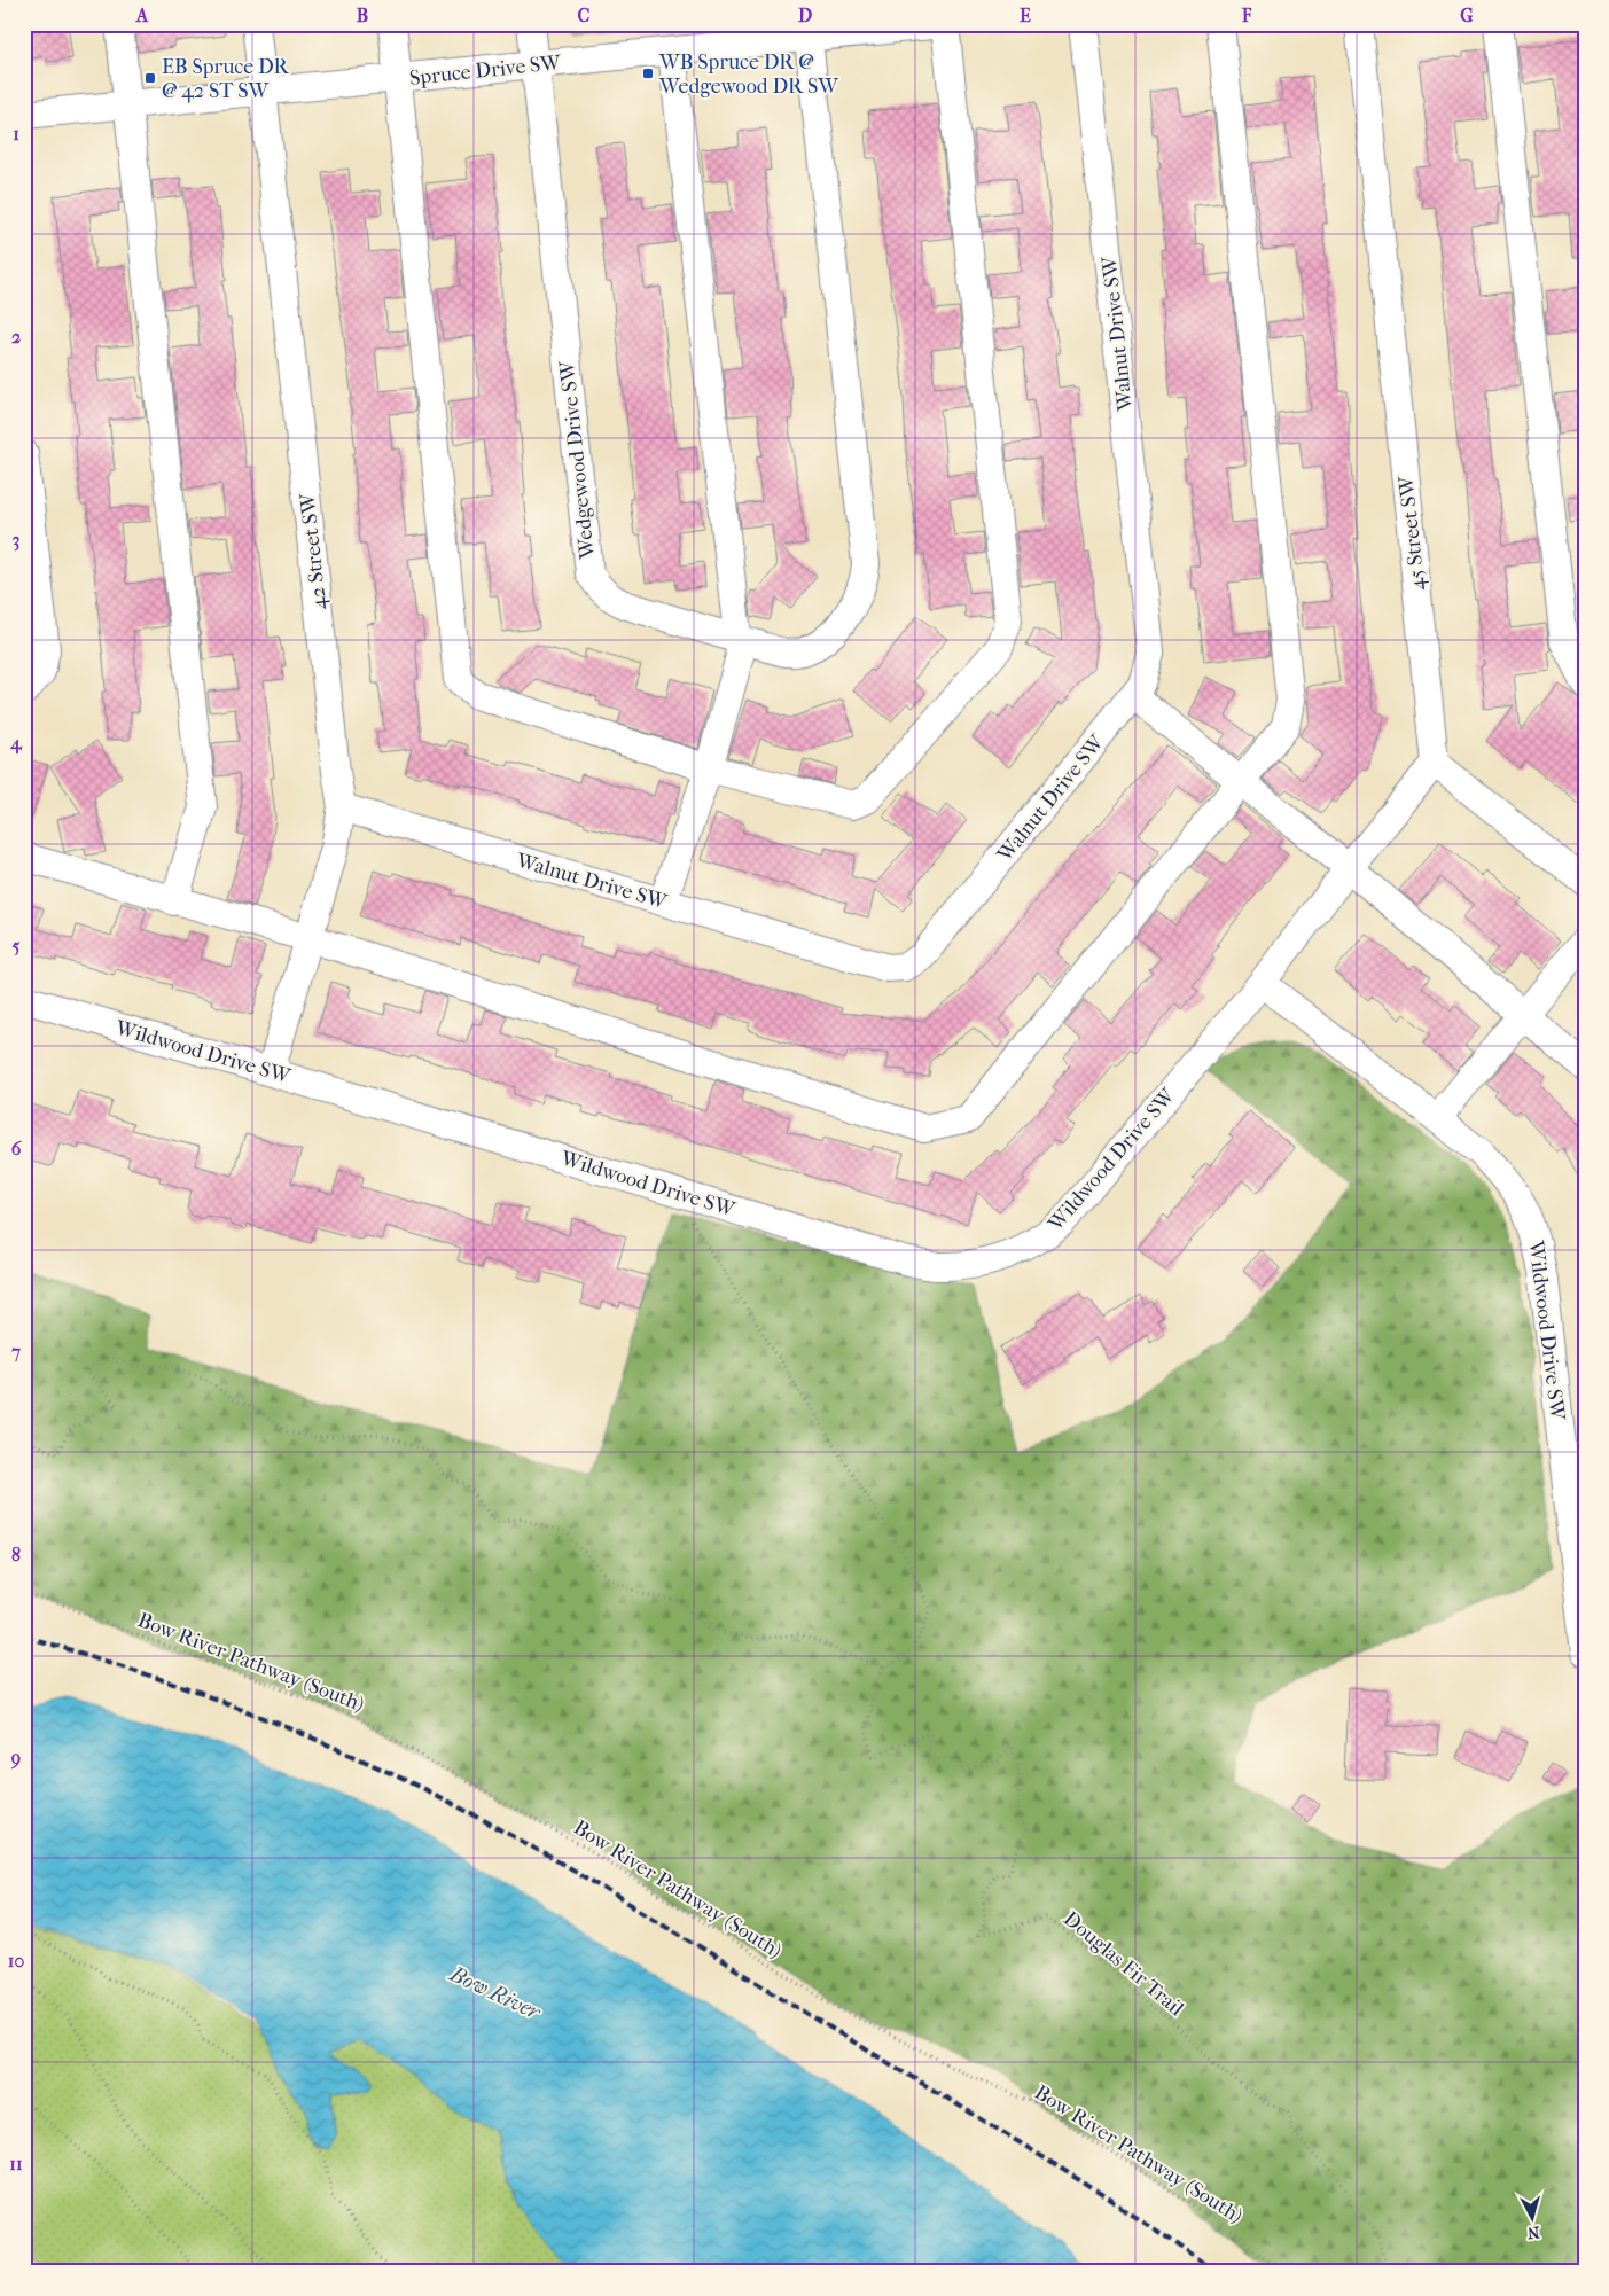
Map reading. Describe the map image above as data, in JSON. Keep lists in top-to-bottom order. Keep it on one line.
{"streets":{"street":["Spruce Drive SW","Walnut Drive SW","Wedgewood Drive SW","45 Street SW","42 Street SW","Wildwood Drive SW"],"path":["Bow River Pathway (South)","Douglas Fir Trail"]},"crossings":[["Spruce Drive SW","Wedgewood Drive SW"],["Spruce Drive SW","42 Street SW"],["Walnut Drive SW","42 Street SW"],["42 Street SW","Wildwood Drive SW"]],"water":["Bow River"],"places":{"transit":["WB Spruce DR @ Wedgewood DR SW","EB Spruce DR @ 42 ST SW"]},"north":"bottom","grid":{"columns":["A","B","C","D","E","F","G"],"rows":["1","2","3","4","5","6","7","8","9","10","11"]}}
